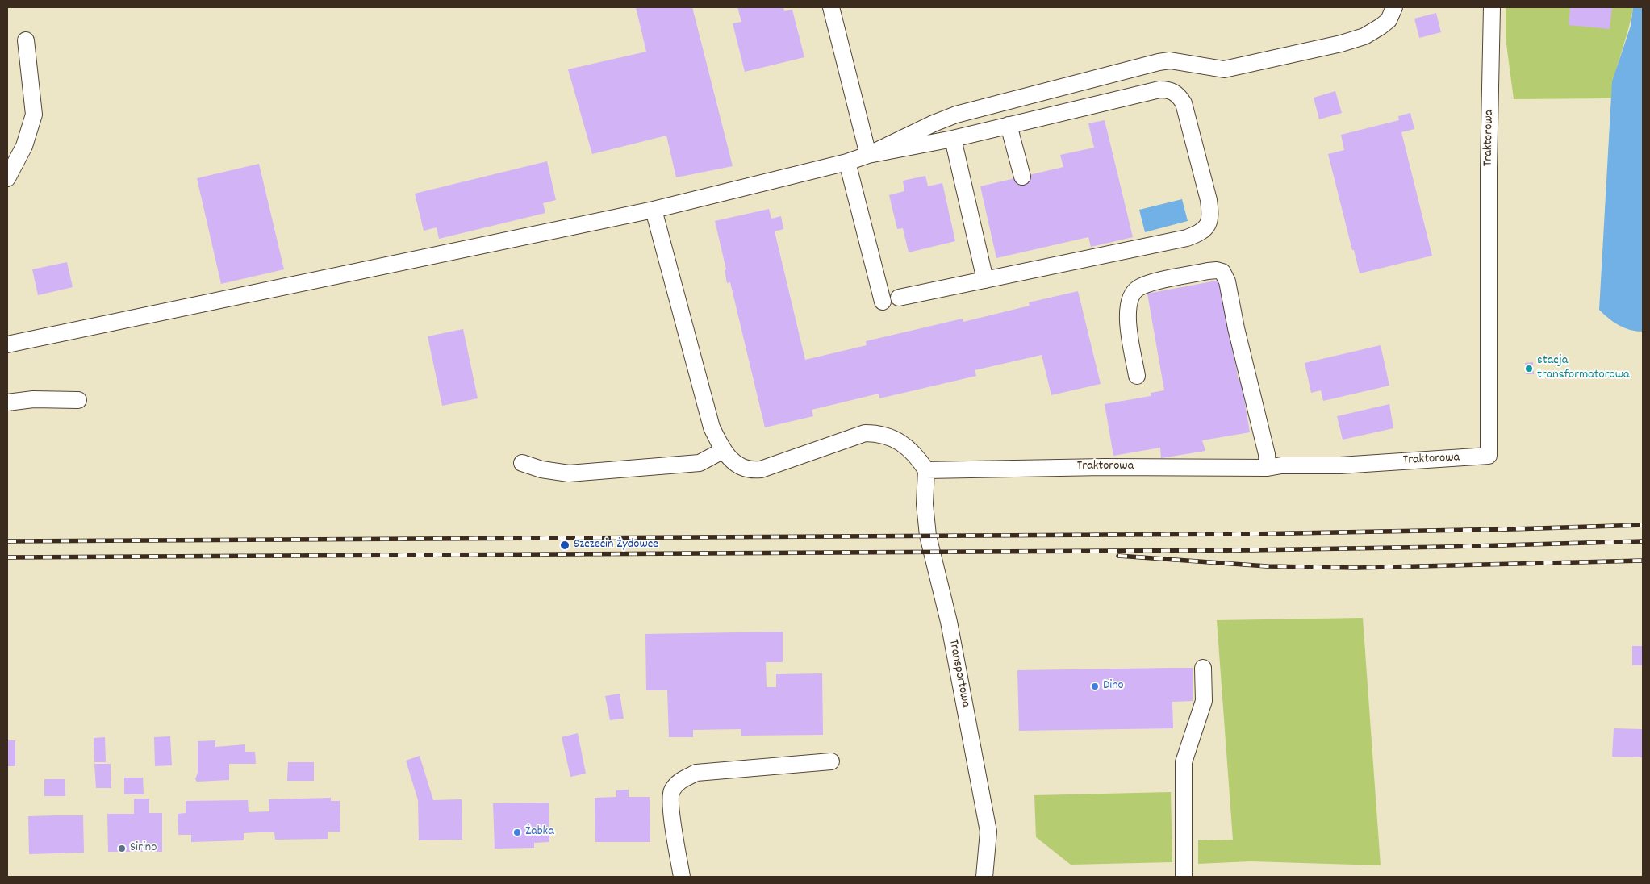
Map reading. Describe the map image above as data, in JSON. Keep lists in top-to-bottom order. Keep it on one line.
{"streets":{"lane":["Traktorowa","Transportowa"]},"crossings":[["Traktorowa","Transportowa"]],"places":["stacja transformatorowa","Szczecin Żydowce","Dino","Żabka","Sirino"]}
